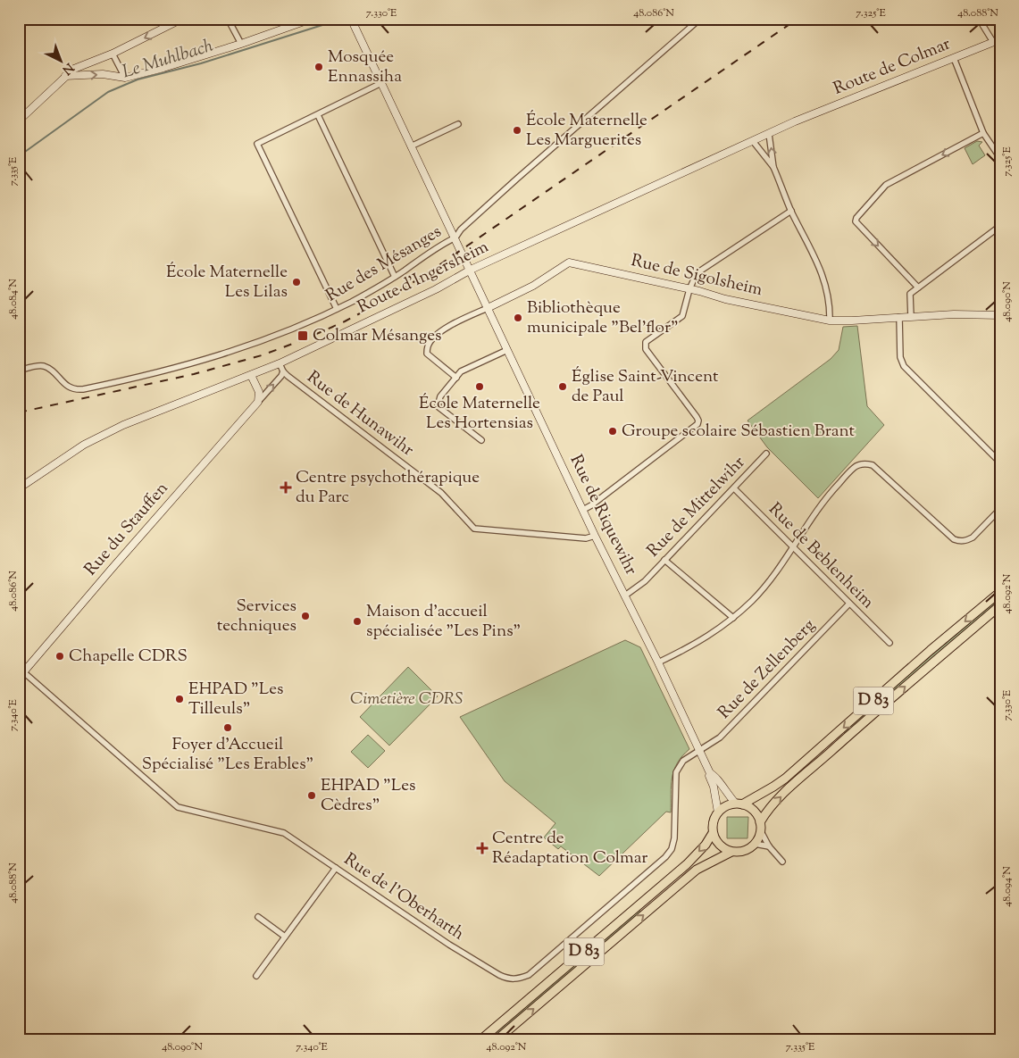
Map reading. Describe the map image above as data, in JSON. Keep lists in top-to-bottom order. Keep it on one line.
{"streets":{"main road":["D 83"],"street":["Route de Colmar","Rue des Mésanges","Rue de Sigolsheim","Route d'Ingersheim","Rue de Hunawihr","Rue de Mittelwihr","Rue de Riquewihr","Rue du Stauffen","Rue de Beblenheim","Rue de Zellenberg","Rue de l'Oberharth"]},"crossings":[["Route de Colmar","Route d'Ingersheim"],["Rue des Mésanges","Rue de Riquewihr"],["Rue de Sigolsheim","Rue de Riquewihr"],["Route d'Ingersheim","Rue de Hunawihr"],["Route d'Ingersheim","Rue de Riquewihr"],["Rue de Hunawihr","Rue de Riquewihr"],["Rue de Hunawihr","Rue du Stauffen"],["Rue de Mittelwihr","Rue de Riquewihr"],["Rue de Mittelwihr","Rue de Beblenheim"],["Rue de Riquewihr","Rue de Zellenberg"],["Rue de Riquewihr","D 83"],["Rue de Riquewihr","Rue de l'Oberharth"],["Rue du Stauffen","Rue de l'Oberharth"],["Rue de Beblenheim","Rue de Zellenberg"],["Rue de Zellenberg","Rue de l'Oberharth"]],"water":["Le Muhlbach"],"parks":["Cimetière CDRS"],"places":{"other":["Mosquée Ennassiha","École Maternelle Les Marguerites","École Maternelle Les Lilas","Bibliothèque municipale \"Bel'flor\"","École Maternelle Les Hortensias","Église Saint-Vincent de Paul","Groupe scolaire Sébastien Brant","Services techniques","Maison d'accueil spécialisée \"Les Pins\"","Chapelle CDRS","EHPAD \"Les Tilleuls\"","Foyer d'Accueil Spécialisé \"Les Erables\"","EHPAD \"Les Cèdres\""],"transit":["Colmar Mésanges"],"health":["Centre psychothérapique du Parc","Centre de Réadaptation Colmar"]},"north":"bottom right","coordinates":["7.330°E","48.086°N","7.325°E","48.088°N","7.335°E","48.084°N","48.090°N","48.092°N","7.340°E","48.094°N"]}
